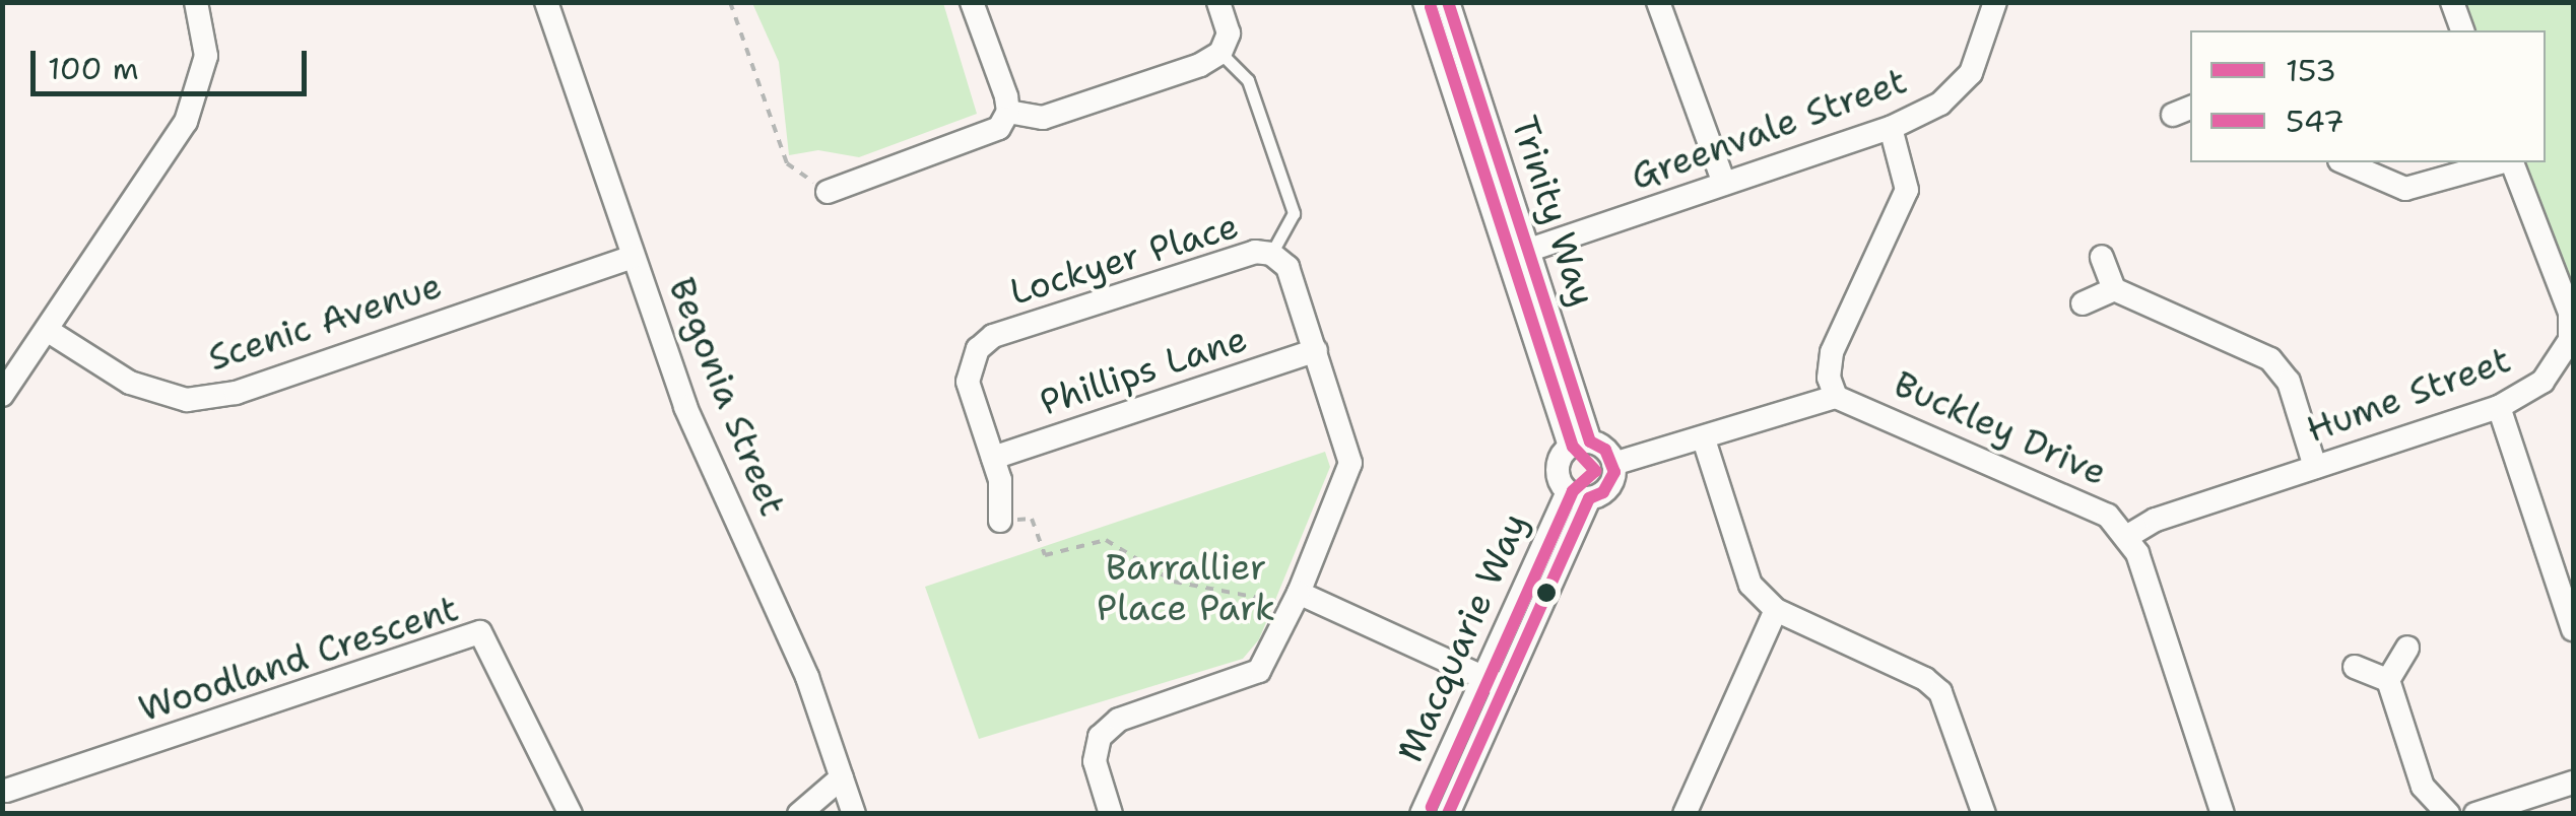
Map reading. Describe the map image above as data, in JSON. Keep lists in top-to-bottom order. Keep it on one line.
{"streets":{"street":["Greenvale Street","Trinity Way","Lockyer Place","Scenic Avenue","Phillips Lane","Hume Street","Begonia Street","Buckley Drive","Macquarie Way","Woodland Crescent"]},"crossings":[["Greenvale Street","Trinity Way"],["Trinity Way","Buckley Drive"],["Trinity Way","Macquarie Way"],["Lockyer Place","Phillips Lane"],["Scenic Avenue","Begonia Street"],["Hume Street","Buckley Drive"]],"parks":["Barrallier Place Park"],"lines":["transit line 153","transit line 547"],"legend":["153","547"],"scale_bar":"100 m"}
